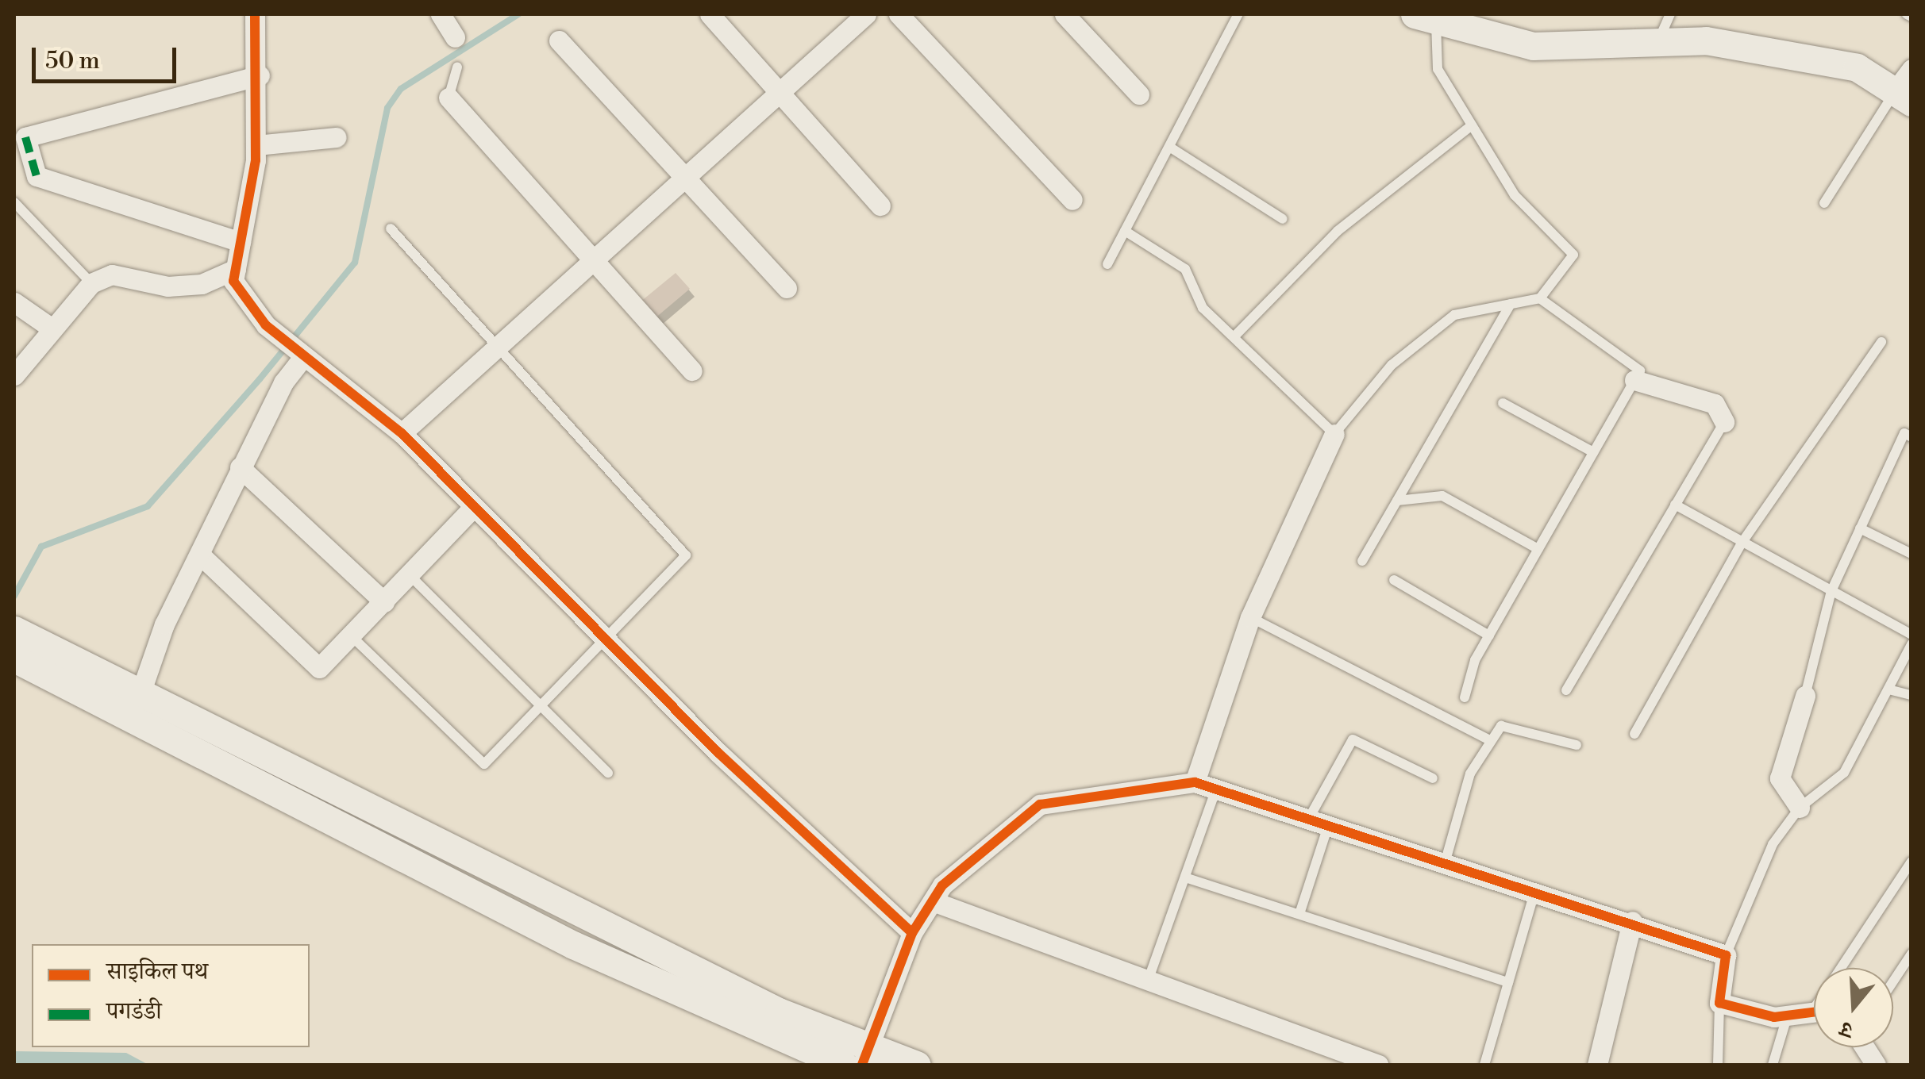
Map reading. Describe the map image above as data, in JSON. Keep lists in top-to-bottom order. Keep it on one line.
{"legend":["साइकिल पथ","पगडंडी"],"scale_bar":"50 m","north":"bottom"}
